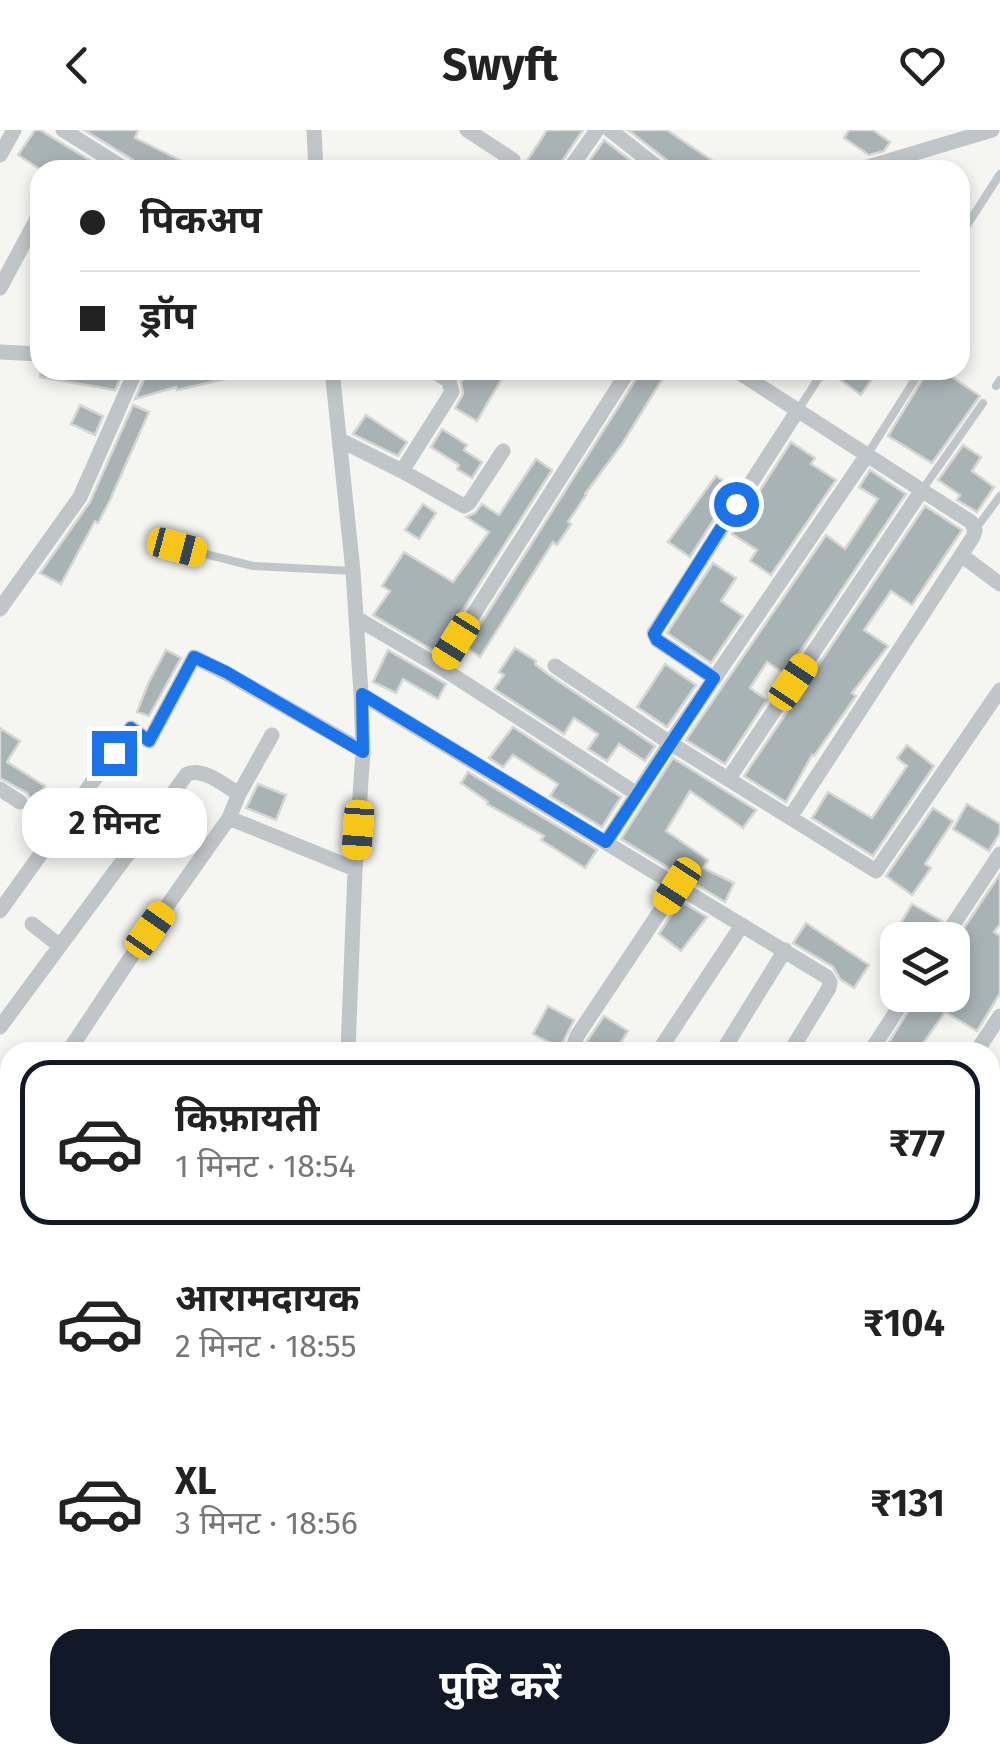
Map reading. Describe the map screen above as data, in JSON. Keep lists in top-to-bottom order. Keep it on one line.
{"page":{"header":"Swyft","banner":["पिकअप","ड्रॉप"],"bubble":"2 मिनट","list":[{"name":"किफ़ायती","note":"1 मिनट · 18:54","value":"₹77"},{"name":"आरामदायक","note":"2 मिनट · 18:55","value":"₹104"},{"name":"XL","note":"3 मिनट · 18:56","value":"₹131"}],"buttons":"पुष्टि करें"}}
